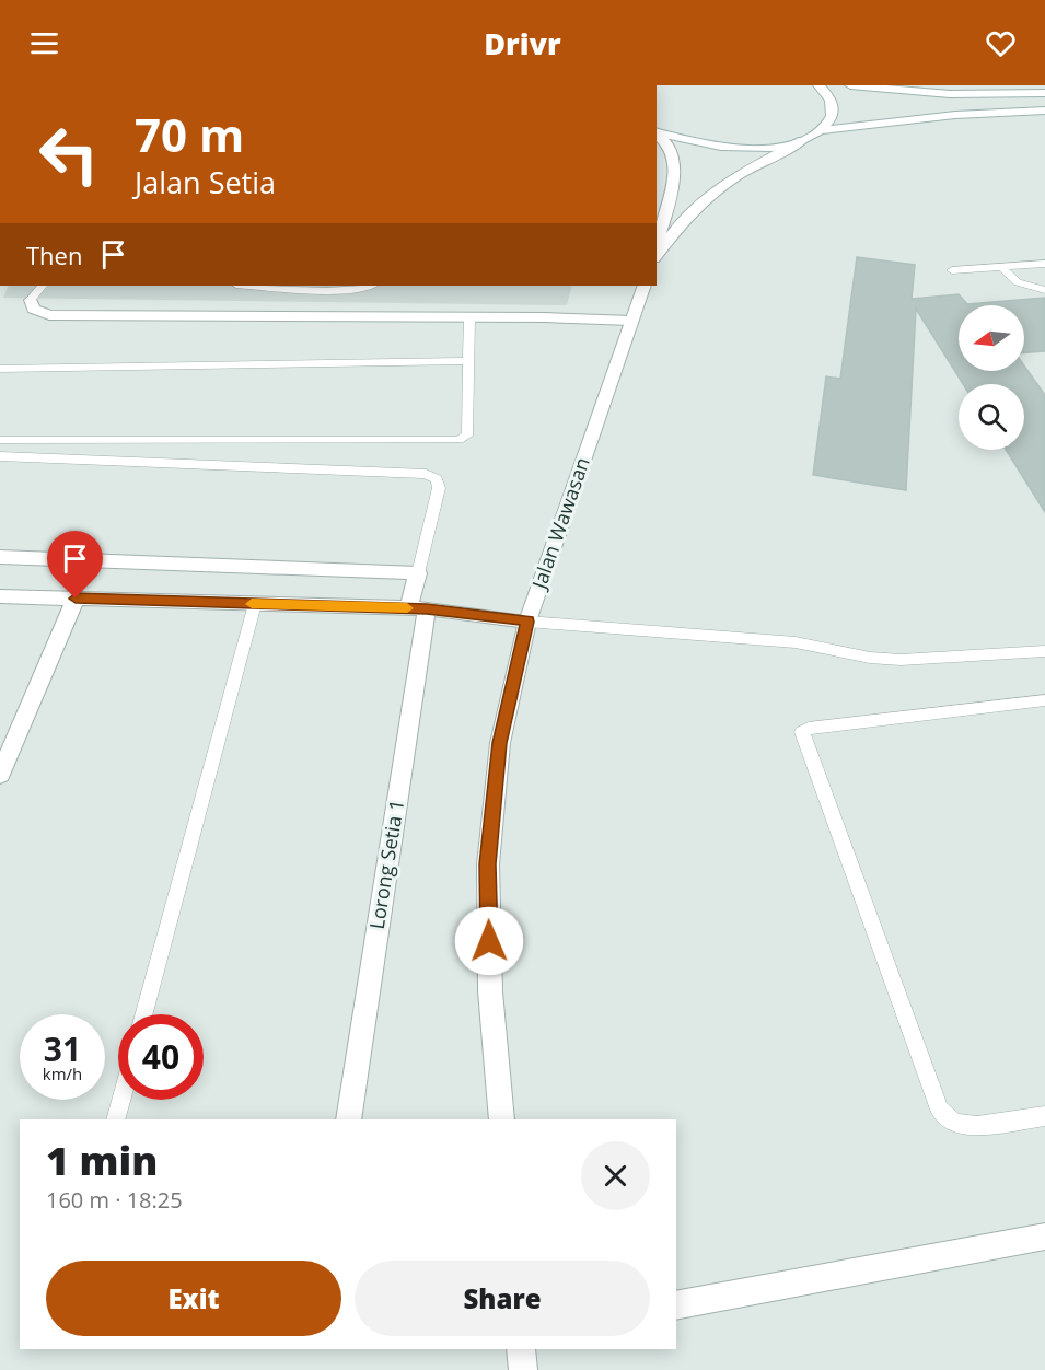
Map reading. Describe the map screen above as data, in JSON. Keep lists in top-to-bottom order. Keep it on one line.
{"streets":{"street":["Jalan Wawasan","Lorong Setia 1"]},"north":"left","page":{"header":"Drivr","turn":["70 m","Jalan Setia"],"then":"Then","speed":"31 km/h","limit":"40","heading":["1 min","160 m · 18:25"],"buttons":["Exit","Share"]}}
